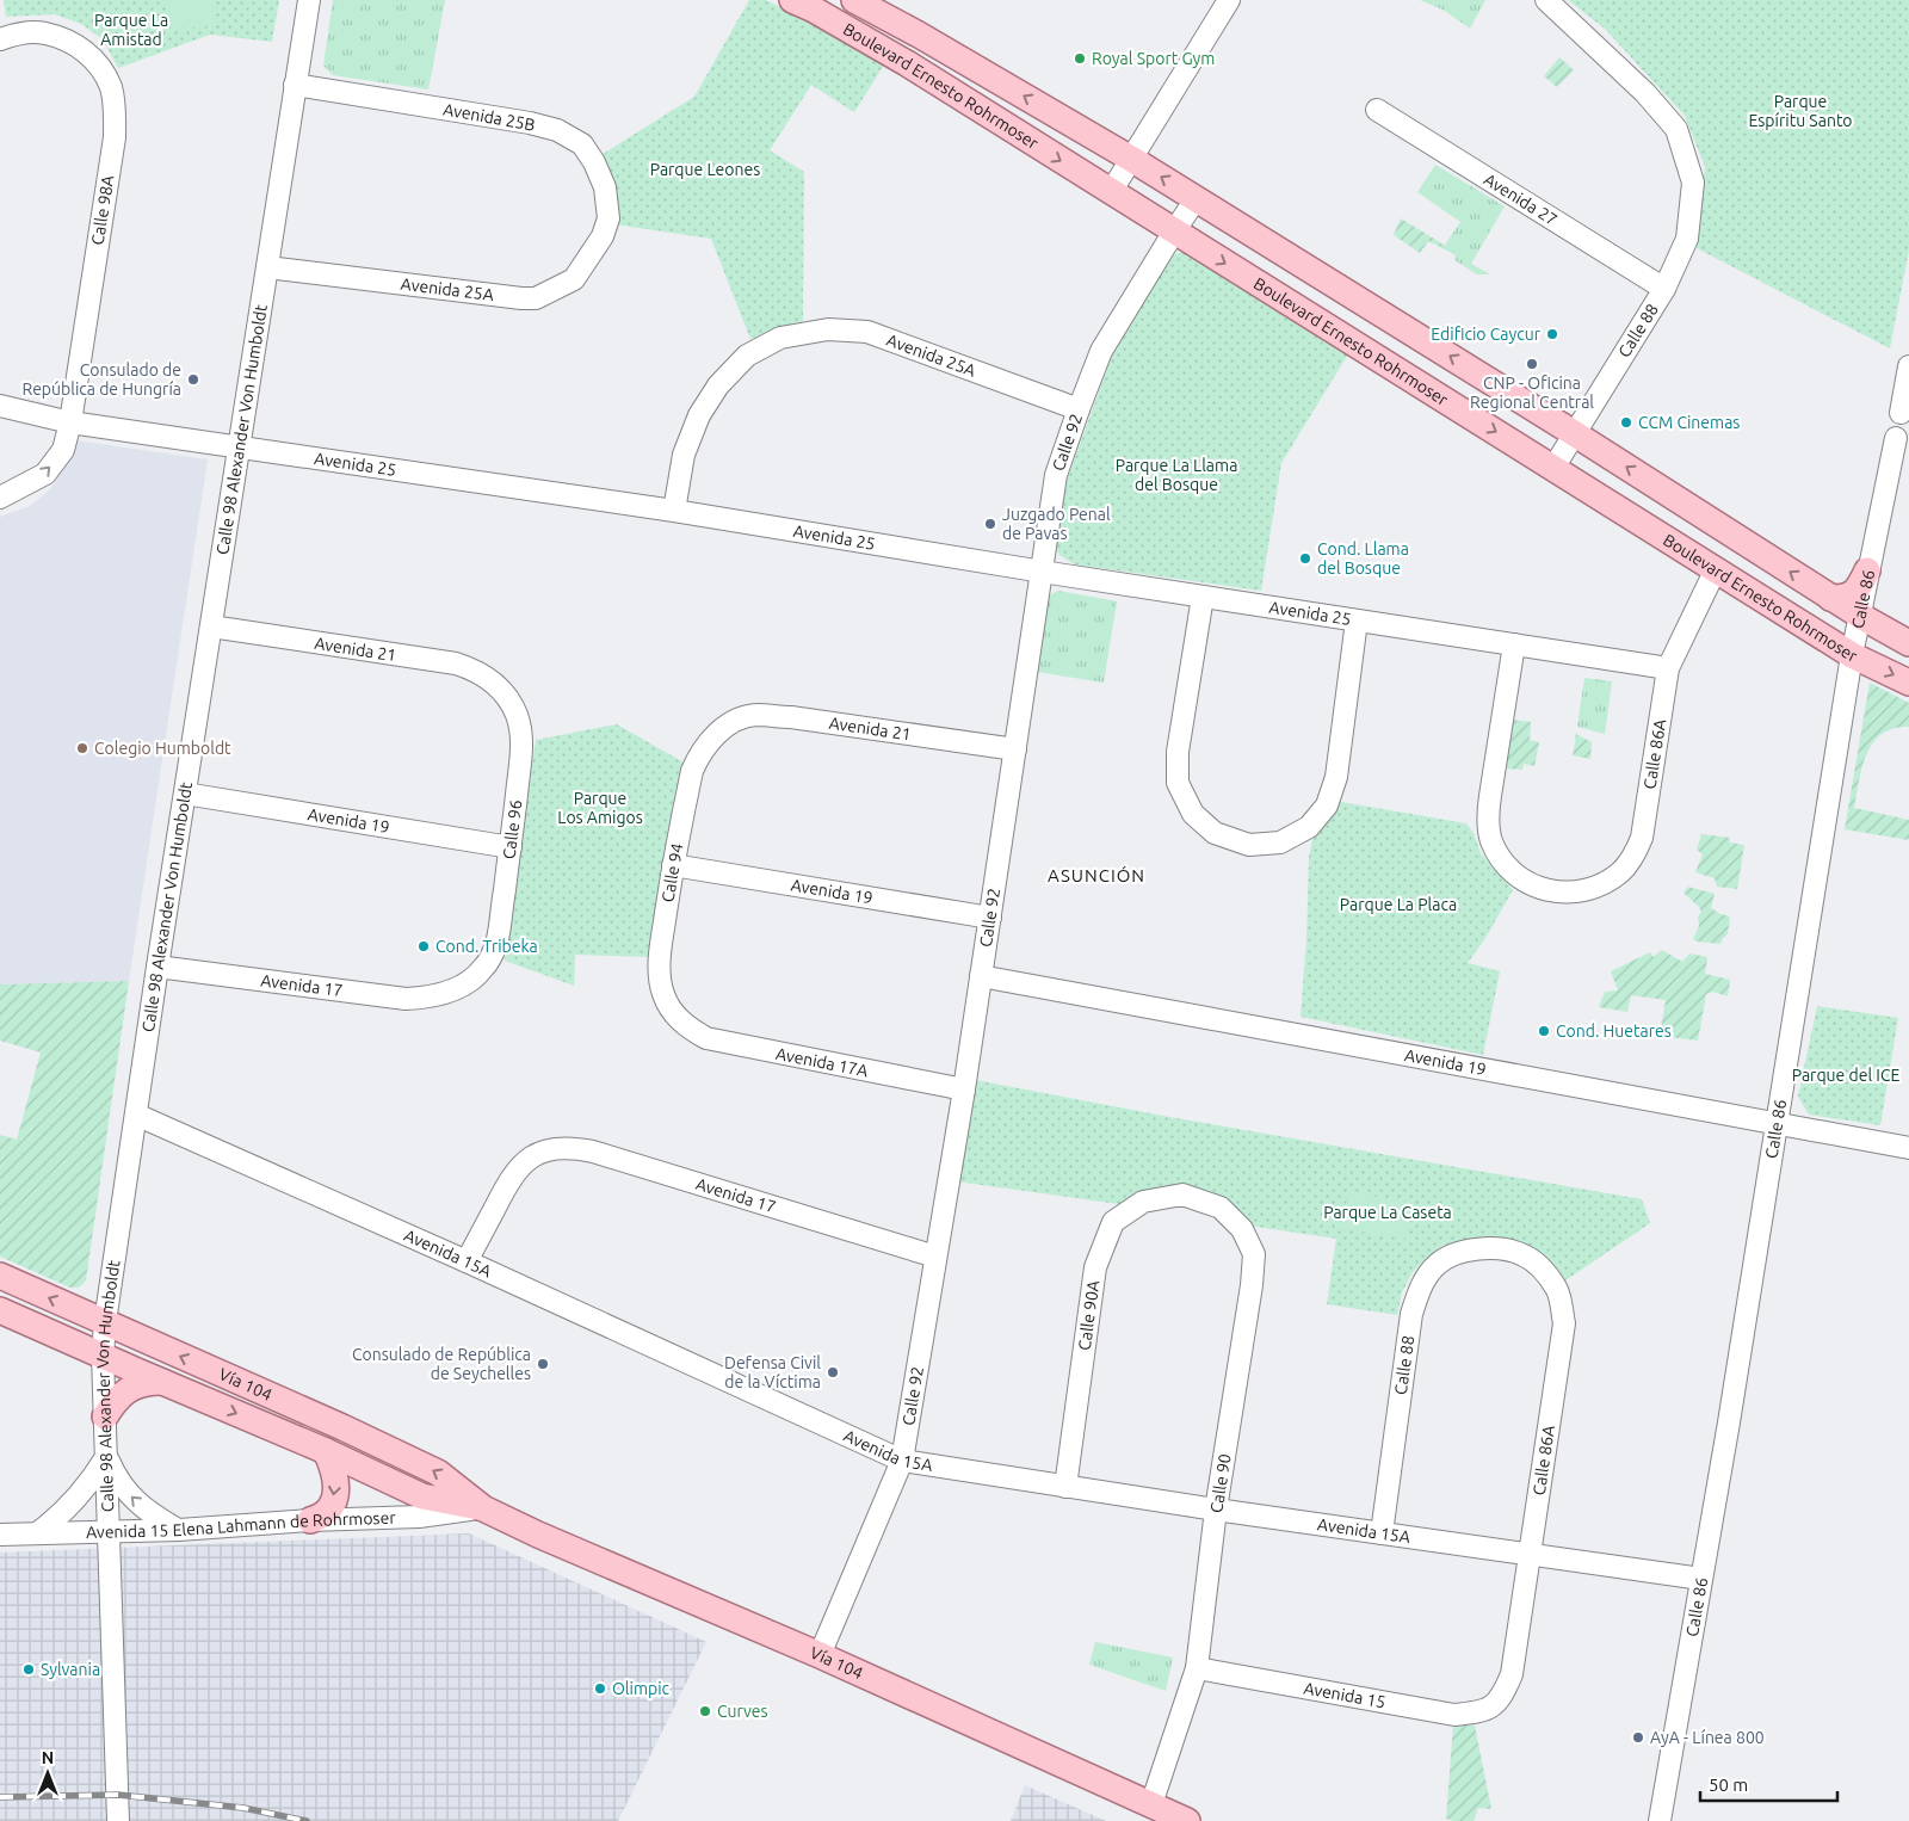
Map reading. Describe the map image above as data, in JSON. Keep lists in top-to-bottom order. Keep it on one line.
{"streets":{"main road":["Boulevard Ernesto Rohrmoser","Vía 104"],"street":["Avenida 25B","Avenida 27","Calle 98A","Avenida 25A","Calle 88","Calle 98 Alexander Von Humboldt","Calle 92","Avenida 25","Calle 86","Avenida 21","Calle 86A","Avenida 19","Calle 96","Calle 94","Avenida 17","Avenida 17A","Avenida 15A","Calle 90A","Calle 90","Avenida 15 Elena Lahmann de Rohrmoser","Avenida 15"]},"crossings":[["Boulevard Ernesto Rohrmoser","Calle 88"],["Boulevard Ernesto Rohrmoser","Calle 92"],["Boulevard Ernesto Rohrmoser","Calle 86"],["Boulevard Ernesto Rohrmoser","Calle 86A"],["Avenida 25B","Avenida 25A"],["Avenida 25B","Calle 98 Alexander Von Humboldt"],["Avenida 27","Calle 88"],["Calle 98A","Avenida 25"],["Avenida 25A","Calle 98 Alexander Von Humboldt"],["Avenida 25A","Calle 92"],["Avenida 25A","Avenida 25"],["Calle 88","Calle 86A"],["Calle 88","Avenida 15A"],["Calle 98 Alexander Von Humboldt","Avenida 25"],["Calle 98 Alexander Von Humboldt","Avenida 21"],["Calle 98 Alexander Von Humboldt","Avenida 19"],["Calle 98 Alexander Von Humboldt","Avenida 17"],["Calle 98 Alexander Von Humboldt","Avenida 15A"],["Calle 98 Alexander Von Humboldt","Vía 104"],["Calle 98 Alexander Von Humboldt","Avenida 15 Elena Lahmann de Rohrmoser"],["Calle 92","Avenida 25"],["Calle 92","Avenida 21"],["Calle 92","Avenida 19"],["Calle 92","Avenida 17"],["Calle 92","Avenida 17A"],["Calle 92","Avenida 15A"],["Calle 92","Vía 104"],["Avenida 25","Calle 86A"],["Calle 86","Avenida 19"],["Calle 86","Avenida 15A"],["Avenida 21","Calle 96"],["Avenida 21","Calle 94"],["Calle 86A","Avenida 15A"],["Calle 86A","Avenida 15"],["Avenida 19","Calle 96"],["Avenida 19","Calle 94"],["Calle 96","Avenida 17"],["Calle 94","Avenida 17A"],["Avenida 17","Avenida 15A"],["Avenida 15A","Calle 90A"],["Avenida 15A","Calle 90"],["Calle 90A","Calle 90"],["Vía 104","Calle 90"],["Vía 104","Avenida 15 Elena Lahmann de Rohrmoser"],["Calle 90","Avenida 15"]],"districts":["ASUNCIÓN"],"parks":["Parque La Amistad","Parque Espíritu Santo","Parque Leones","Parque La Llama del Bosque","Parque Los Amigos","Parque La Placa","Parque del ICE","Parque La Caseta"],"places":["Royal Sport Gym","Edificio Caycur","CNP - Oficina Regional Central","Consulado de República de Hungría","CCM Cinemas","Juzgado Penal de Pavas","Cond. Llama del Bosque","Colegio Humboldt","Cond. Tribeka","Cond. Huetares","Consulado de República de Seychelles","Defensa Civil de la Víctima","Sylvania","Olimpic","Curves","AyA - Línea 800"],"scale_bar":"50 m","north":"top"}
